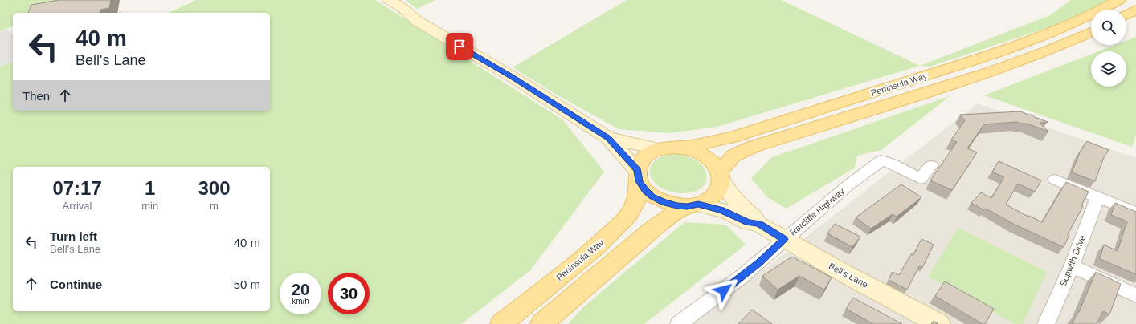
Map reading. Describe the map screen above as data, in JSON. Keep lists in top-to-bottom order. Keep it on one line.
{"streets":{"main road":["Peninsula Way"],"street":["Ratcliffe Highway","Sopwith Drive","Bell's Lane"]},"crossings":[["Peninsula Way","Bell's Lane"],["Ratcliffe Highway","Bell's Lane"]],"page":{"turn":["40 m","Bell's Lane"],"then":"Then","eta":["07:17","Arrival","1","min","300","m"],"list":[{"name":"Turn left","note":"Bell's Lane","value":"40 m"},{"name":"Continue","value":"50 m"}],"speed":"20 km/h","limit":"30"}}
